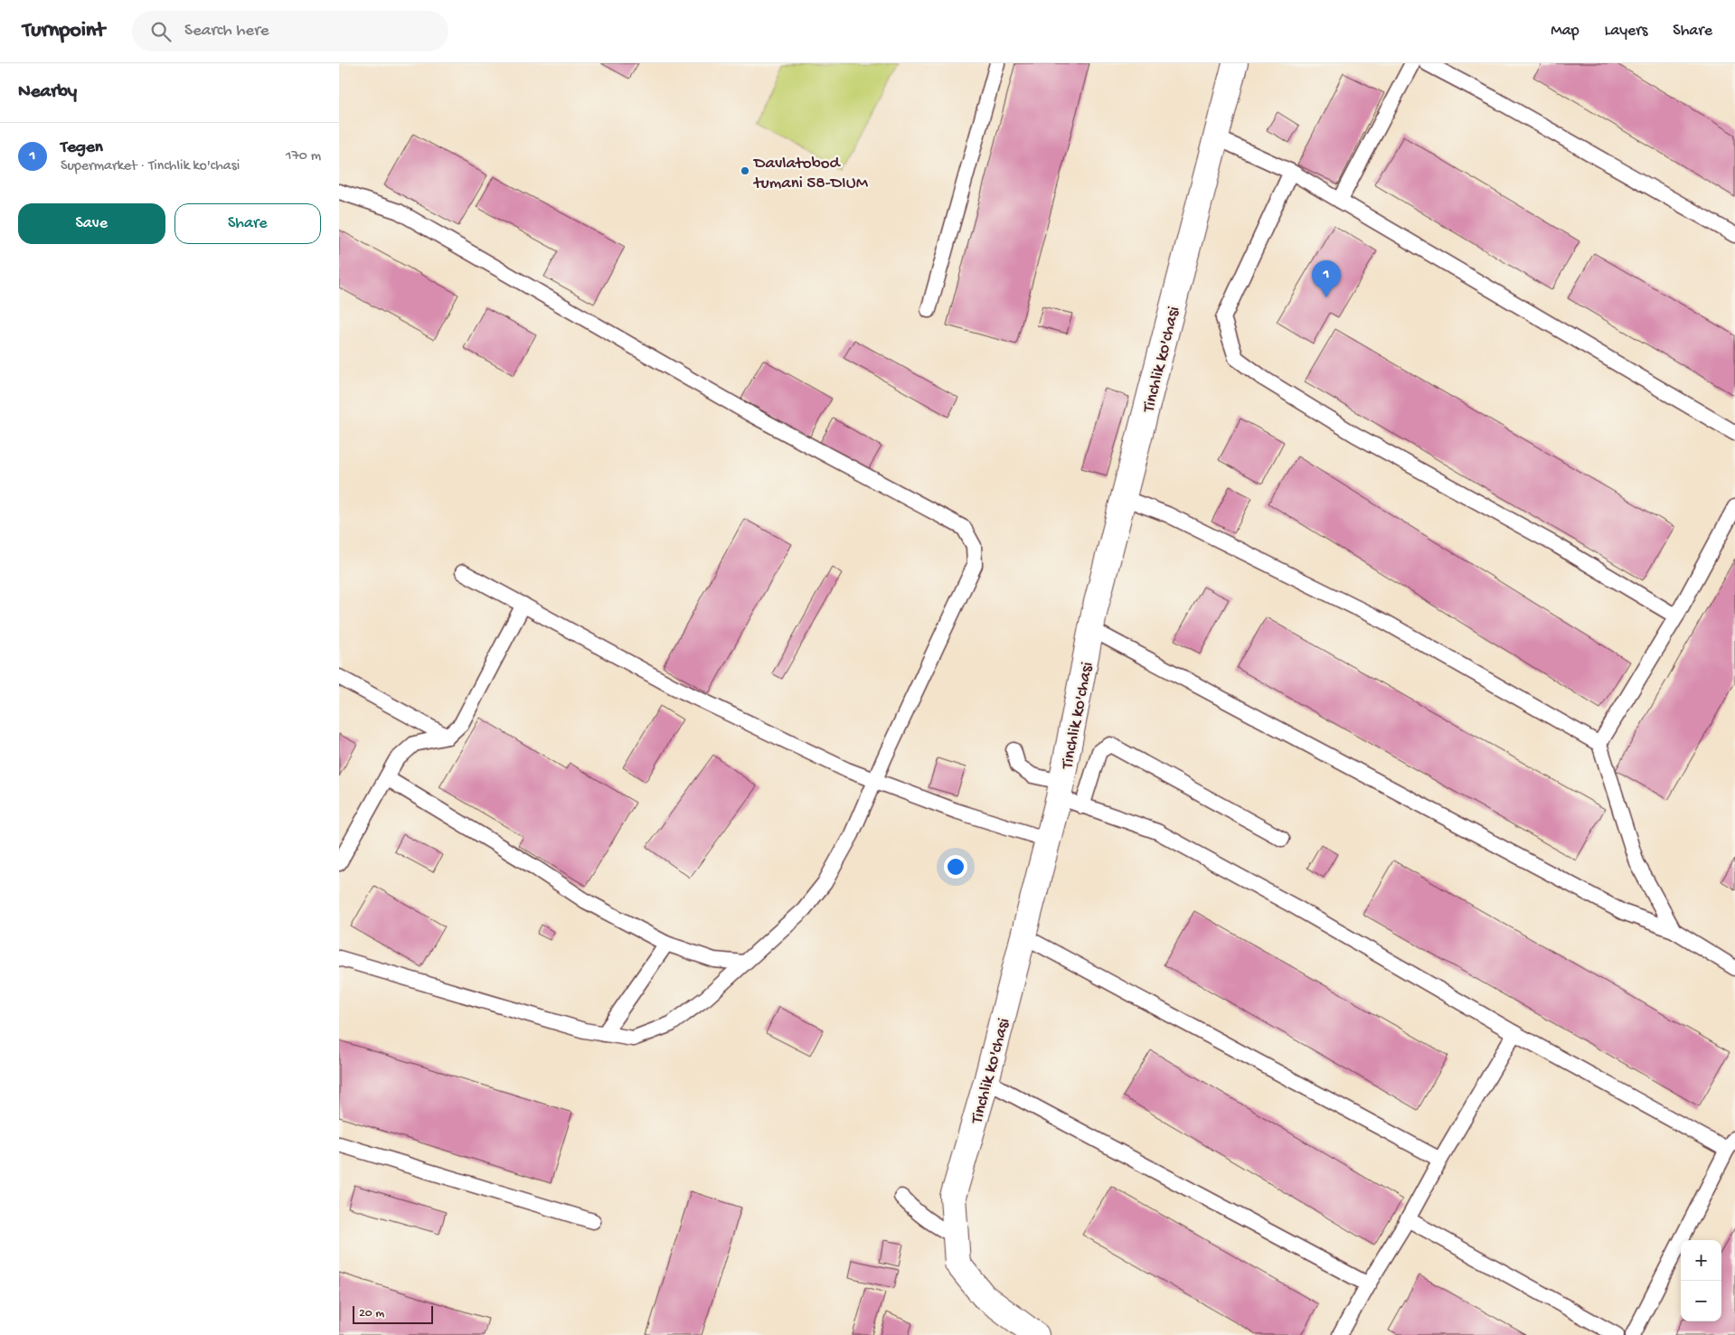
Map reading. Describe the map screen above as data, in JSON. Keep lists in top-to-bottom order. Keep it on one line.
{"streets":{"street":["Tinchlik ko'chasi"]},"places":["Davlatobod tumani 58-DIUM"],"scale_bar":"20 m","page":{"header":"Turnpoint","search":"Search here","nav":["Map","Layers","Share"],"heading":"Nearby","list":[{"mark":"1","name":"Tegen","note":"Supermarket · Tinchlik ko'chasi","value":"170 m"}],"buttons":["Save","Share"],"pins":"1","map_buttons":["+","−"],"scale":"20 m"}}
